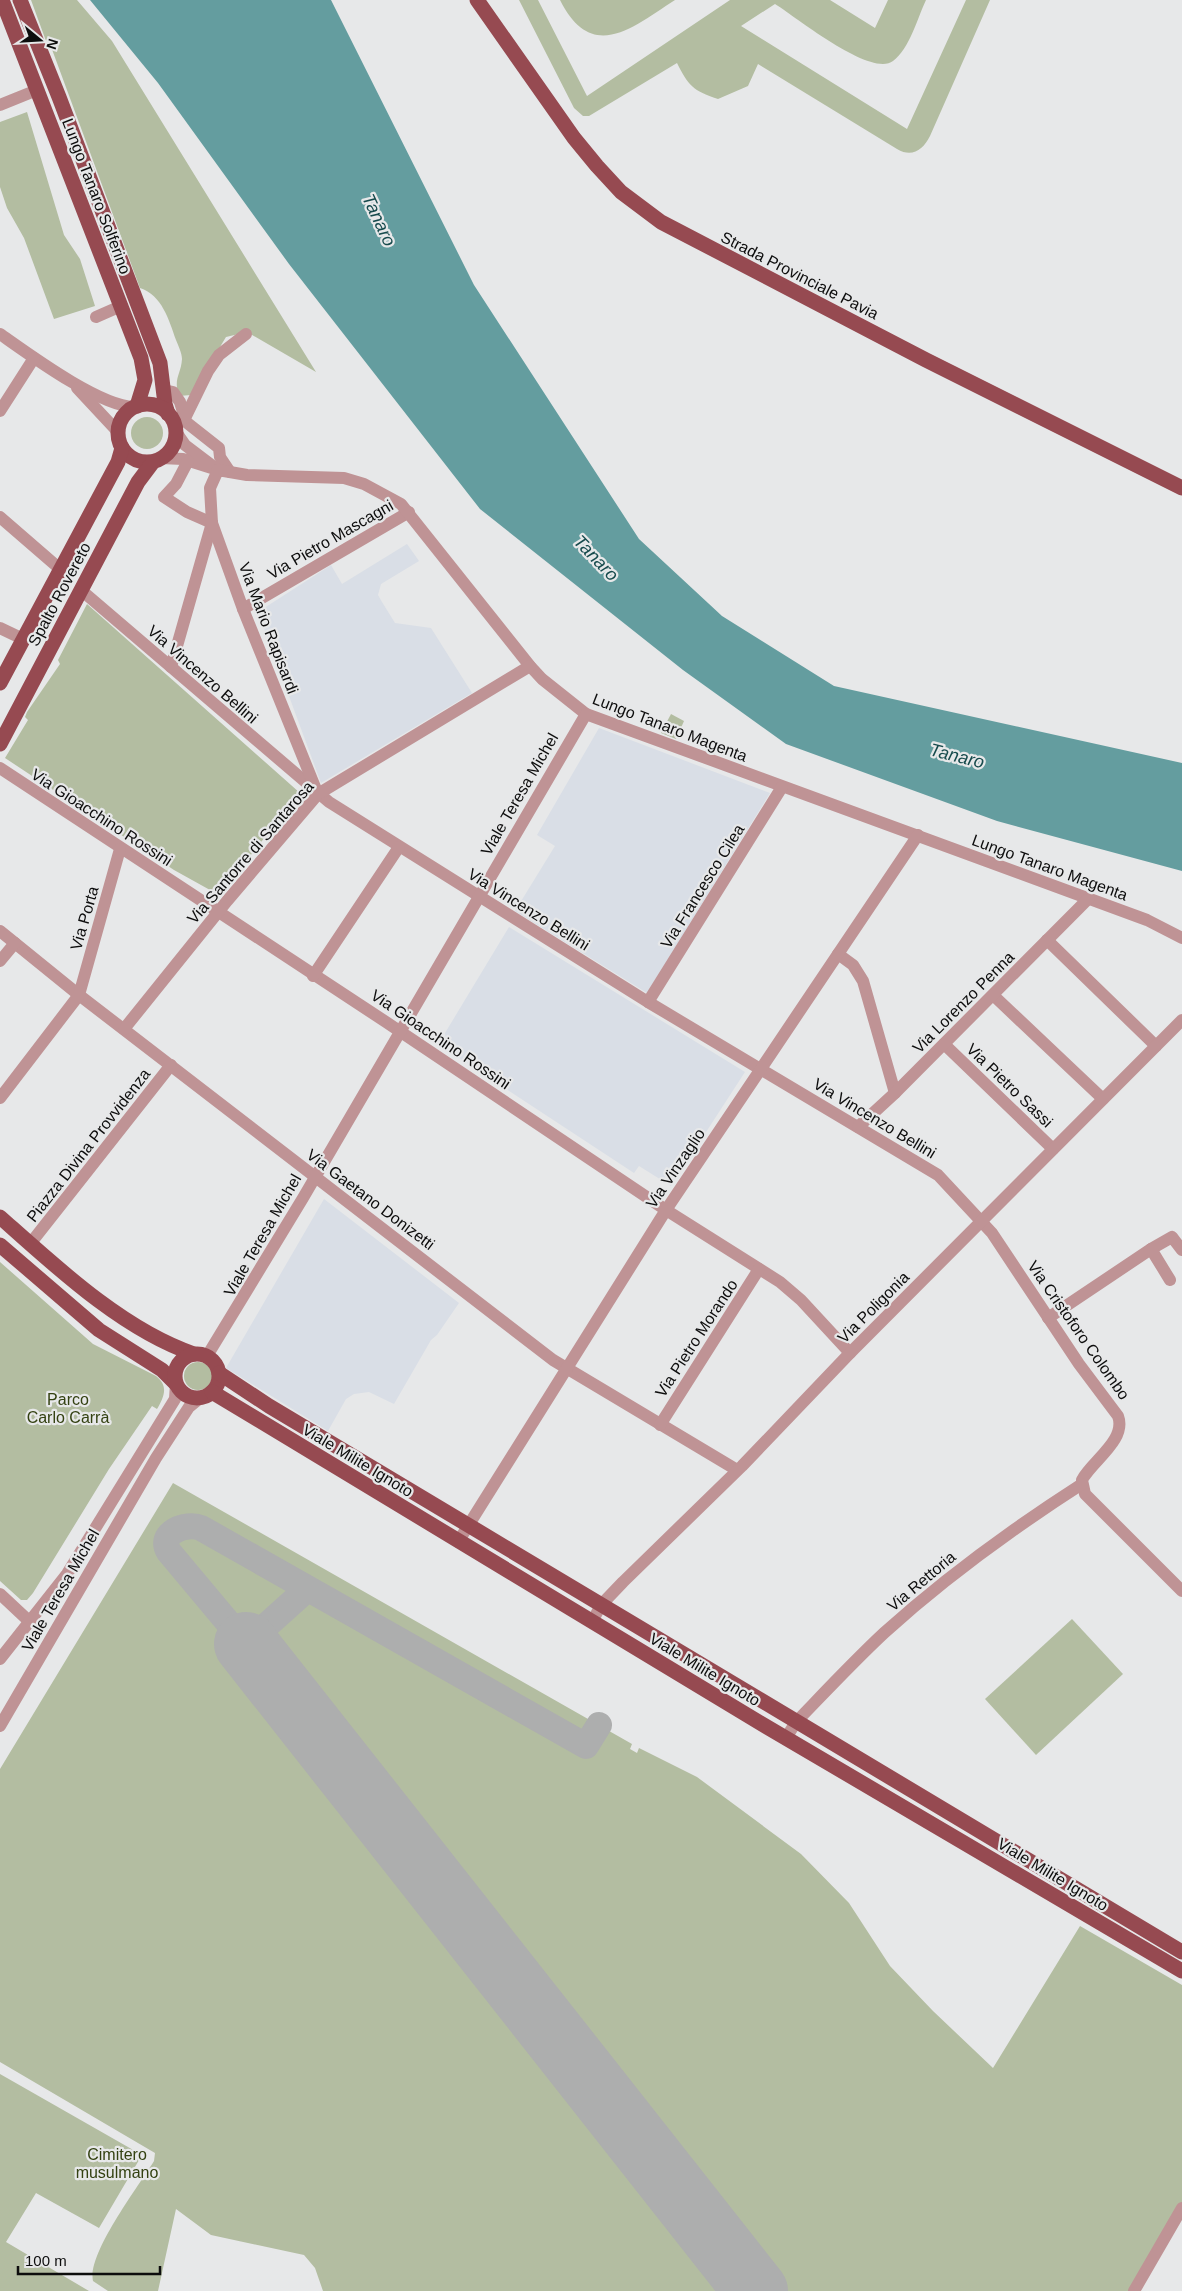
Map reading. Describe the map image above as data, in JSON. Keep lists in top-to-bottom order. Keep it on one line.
{"streets":{"main road":["Lungo Tanaro Solferino","Strada Provinciale Pavia","Spalto Rovereto","Viale Milite Ignoto"],"street":["Via Pietro Mascagni","Via Mario Rapisardi","Via Vincenzo Bellini","Lungo Tanaro Magenta","Viale Teresa Michel","Via Gioacchino Rossini","Via Santorre di Santarosa","Via Francesco Cilea","Via Porta","Via Lorenzo Penna","Via Pietro Sassi","Piazza Divina Provvidenza","Via Vinzaglio","Via Gaetano Donizetti","Via Poligonia","Via Cristoforo Colombo","Via Pietro Morando","Via Rettoria"]},"crossings":[["Lungo Tanaro Solferino","Spalto Rovereto"],["Lungo Tanaro Solferino","Lungo Tanaro Magenta"],["Via Pietro Mascagni","Via Mario Rapisardi"],["Via Pietro Mascagni","Lungo Tanaro Magenta"],["Spalto Rovereto","Via Vincenzo Bellini"],["Spalto Rovereto","Lungo Tanaro Magenta"],["Via Mario Rapisardi","Via Vincenzo Bellini"],["Via Mario Rapisardi","Lungo Tanaro Magenta"],["Via Mario Rapisardi","Via Santorre di Santarosa"],["Via Vincenzo Bellini","Viale Teresa Michel"],["Via Vincenzo Bellini","Via Santorre di Santarosa"],["Via Vincenzo Bellini","Via Francesco Cilea"],["Via Vincenzo Bellini","Via Lorenzo Penna"],["Via Vincenzo Bellini","Via Vinzaglio"],["Via Vincenzo Bellini","Via Poligonia"],["Via Vincenzo Bellini","Via Cristoforo Colombo"],["Lungo Tanaro Magenta","Viale Teresa Michel"],["Lungo Tanaro Magenta","Via Santorre di Santarosa"],["Lungo Tanaro Magenta","Via Francesco Cilea"],["Lungo Tanaro Magenta","Via Lorenzo Penna"],["Lungo Tanaro Magenta","Via Vinzaglio"],["Viale Teresa Michel","Via Gioacchino Rossini"],["Viale Teresa Michel","Via Gaetano Donizetti"],["Viale Teresa Michel","Viale Milite Ignoto"],["Via Gioacchino Rossini","Via Santorre di Santarosa"],["Via Gioacchino Rossini","Via Porta"],["Via Gioacchino Rossini","Via Vinzaglio"],["Via Gioacchino Rossini","Via Poligonia"],["Via Gioacchino Rossini","Via Pietro Morando"],["Via Santorre di Santarosa","Via Gaetano Donizetti"],["Via Porta","Via Gaetano Donizetti"],["Via Lorenzo Penna","Via Pietro Sassi"],["Via Pietro Sassi","Via Poligonia"],["Piazza Divina Provvidenza","Via Gaetano Donizetti"],["Via Vinzaglio","Via Gaetano Donizetti"],["Via Vinzaglio","Viale Milite Ignoto"],["Via Gaetano Donizetti","Via Poligonia"],["Via Gaetano Donizetti","Via Pietro Morando"],["Via Poligonia","Via Cristoforo Colombo"],["Via Poligonia","Viale Milite Ignoto"],["Via Cristoforo Colombo","Via Rettoria"],["Viale Milite Ignoto","Via Rettoria"]],"water":["Tanaro"],"parks":["Parco Carlo Carrà","Cimitero musulmano"],"scale_bar":"100 m","north":"right"}
